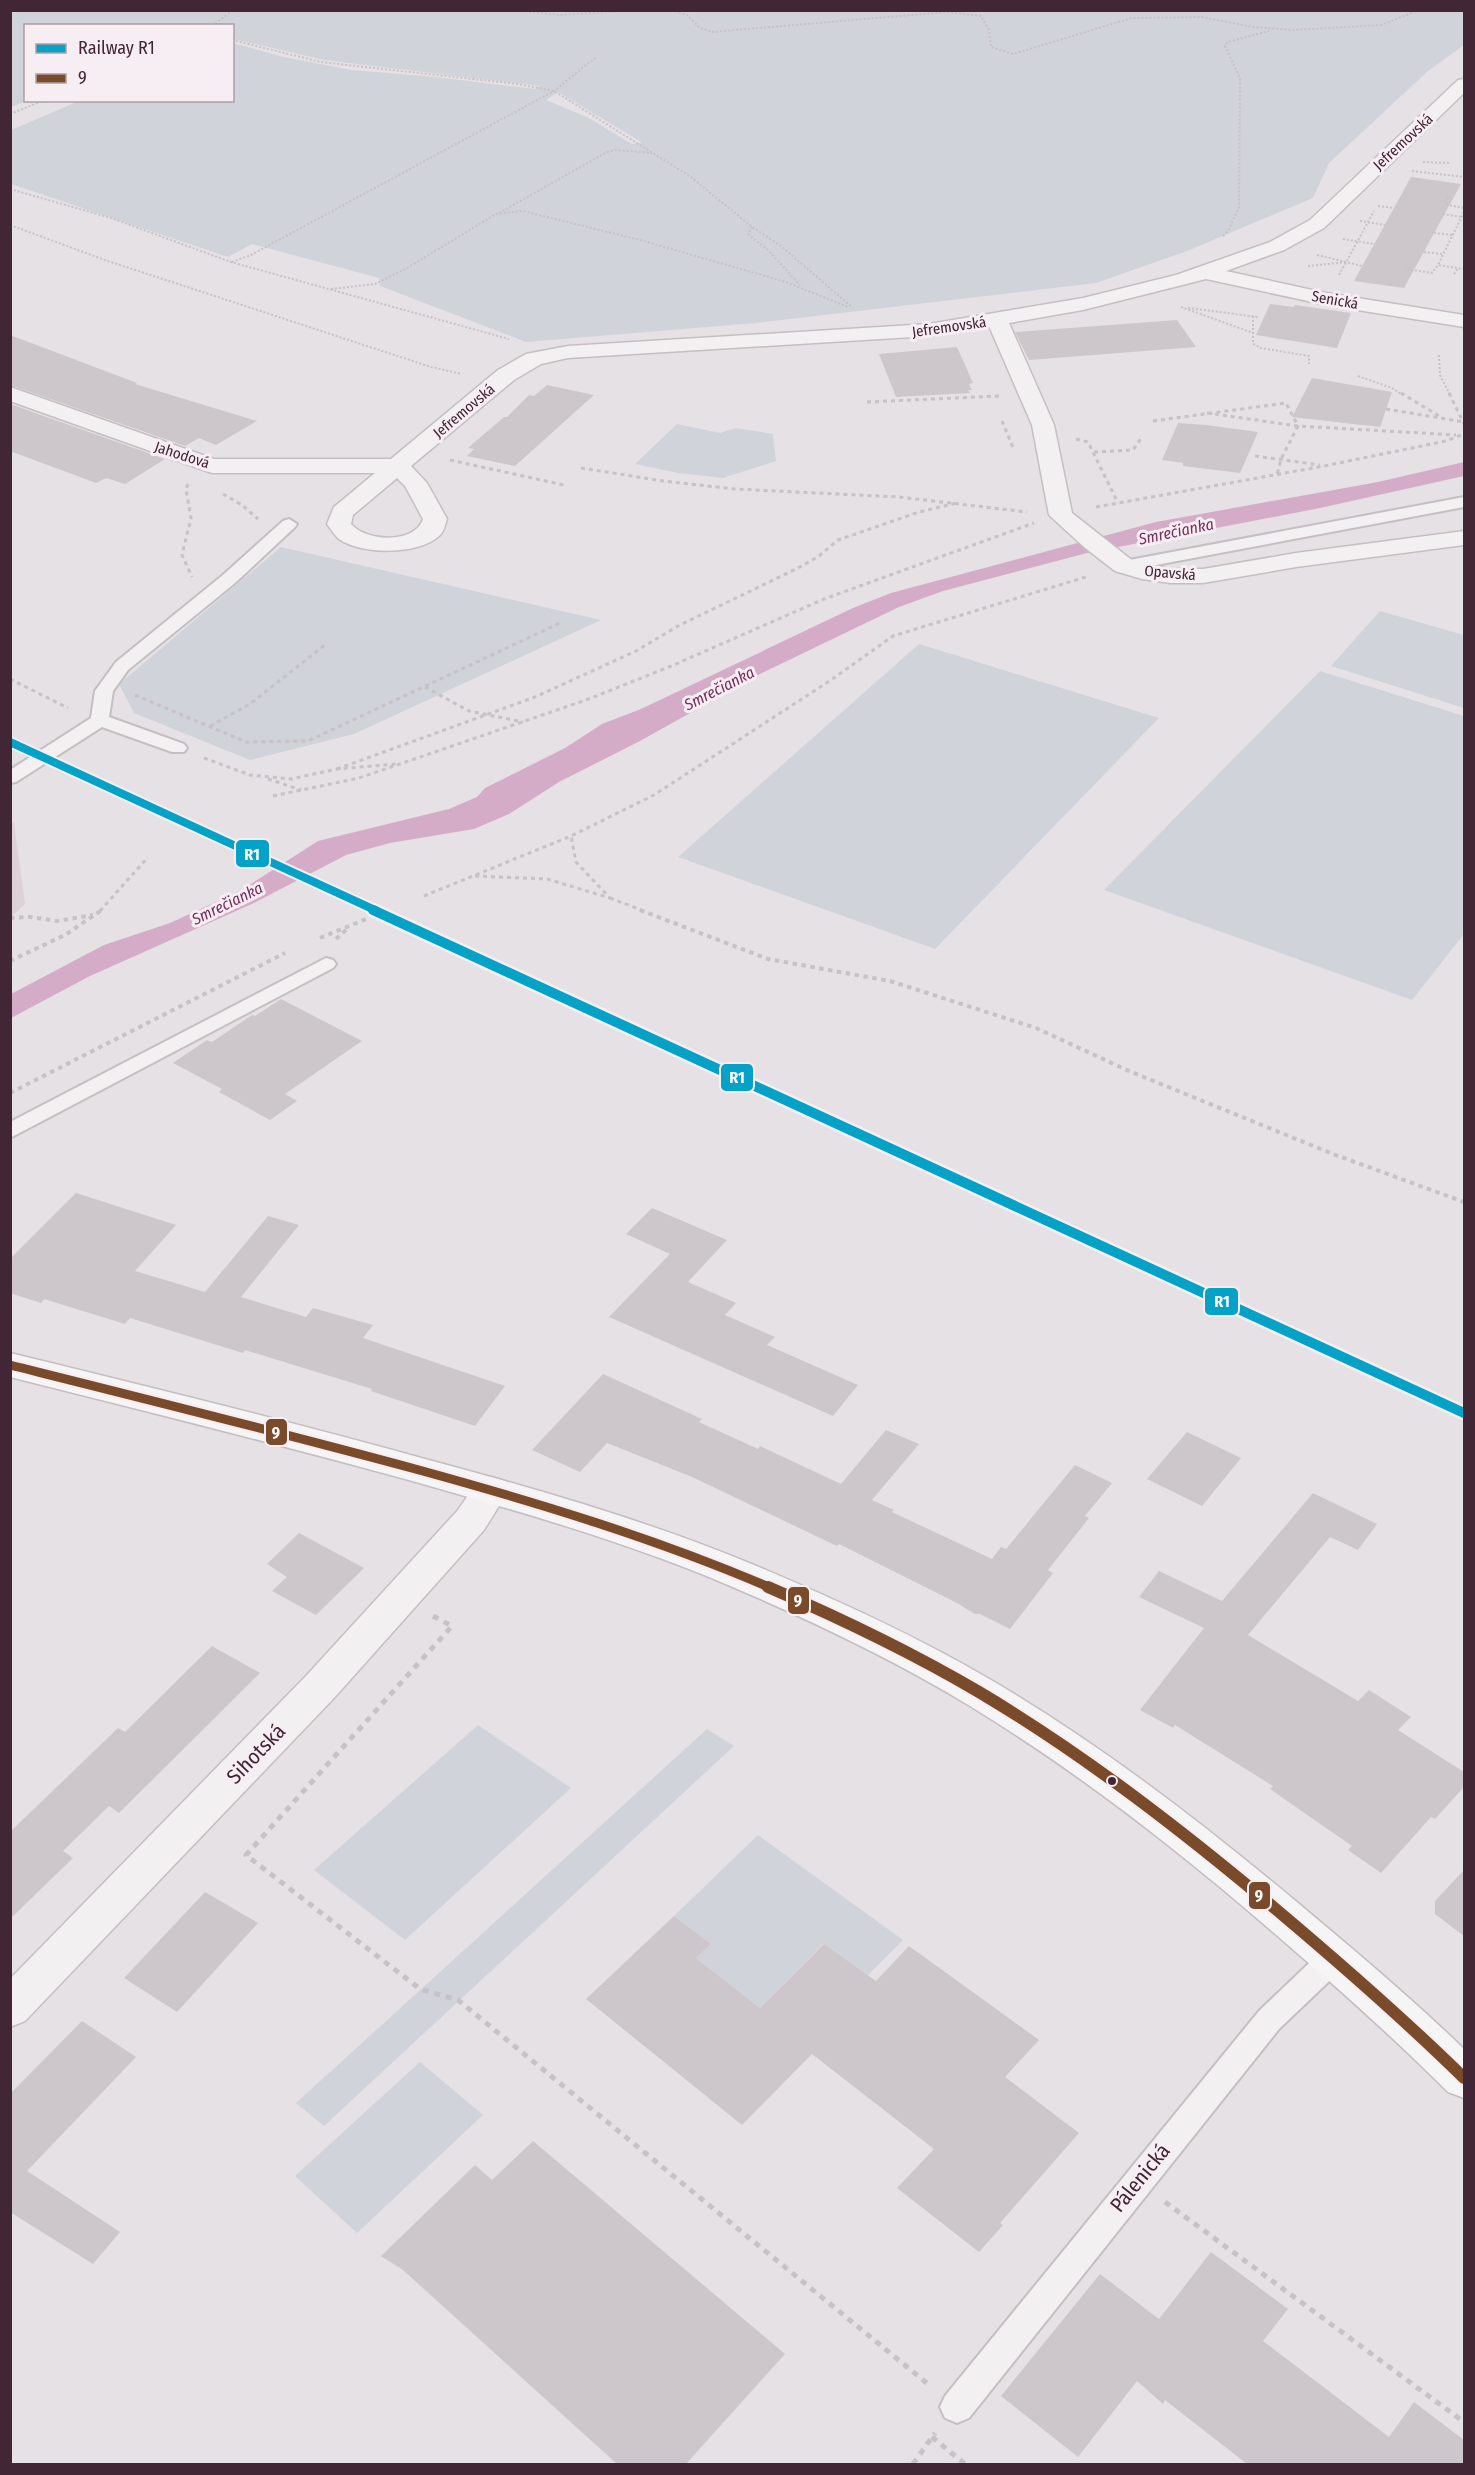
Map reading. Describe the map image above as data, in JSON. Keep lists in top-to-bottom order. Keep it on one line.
{"streets":{"street":["Jefremovská","Senická","Jahodová","Opavská","Sihotská"],"lane":["Pálenická"]},"crossings":[["Jefremovská","Senická"],["Jefremovská","Jahodová"]],"water":["Smrečianka"],"lines":["rail line R1","transit line 9"],"legend":["Railway R1","9"]}
